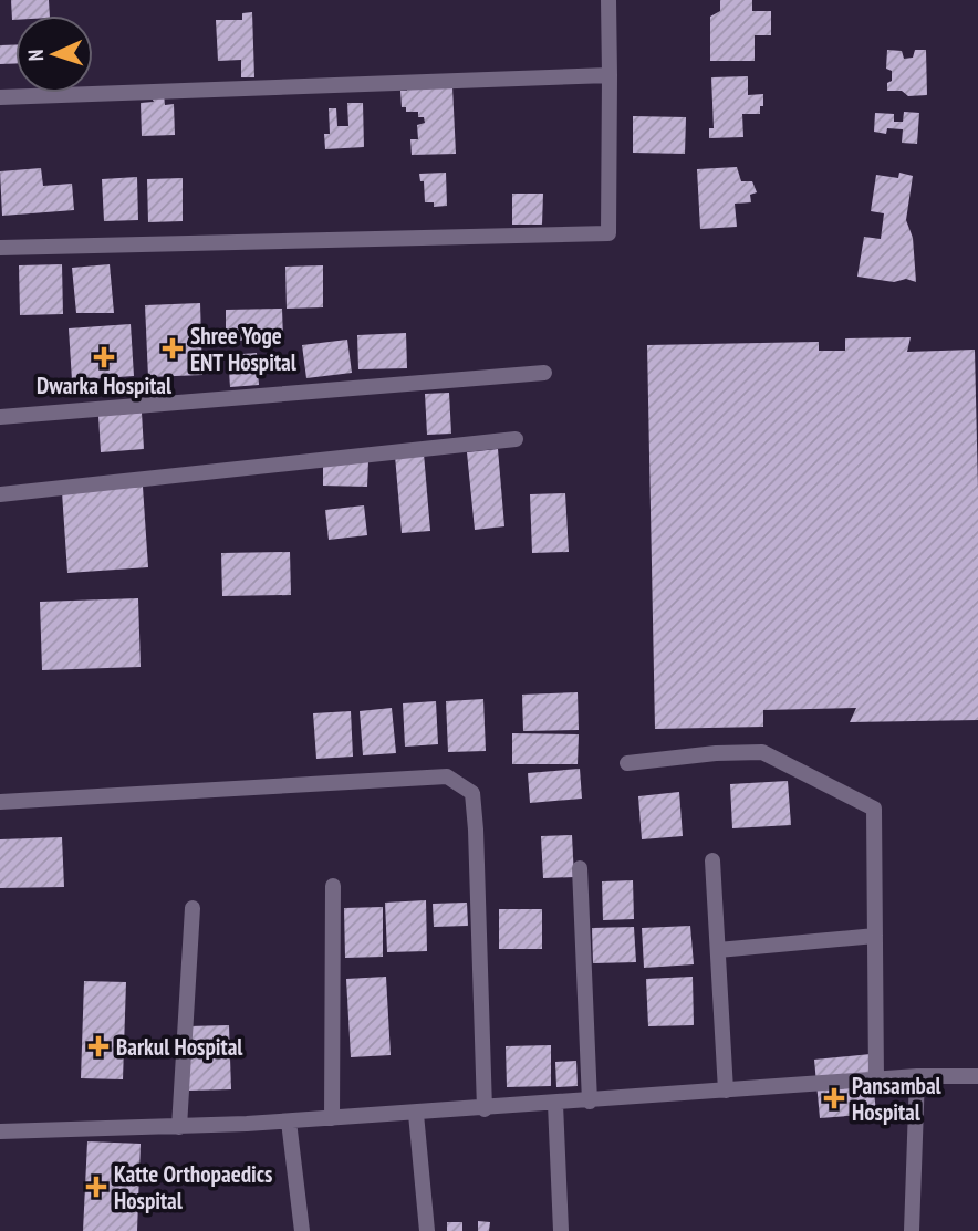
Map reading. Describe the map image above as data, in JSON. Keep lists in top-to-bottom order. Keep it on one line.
{"places":{"health":["Shree Yoge ENT Hospital","Dwarka Hospital","Barkul Hospital","Pansambal Hospital","Katte Orthopaedics Hospital"]},"north":"left"}
